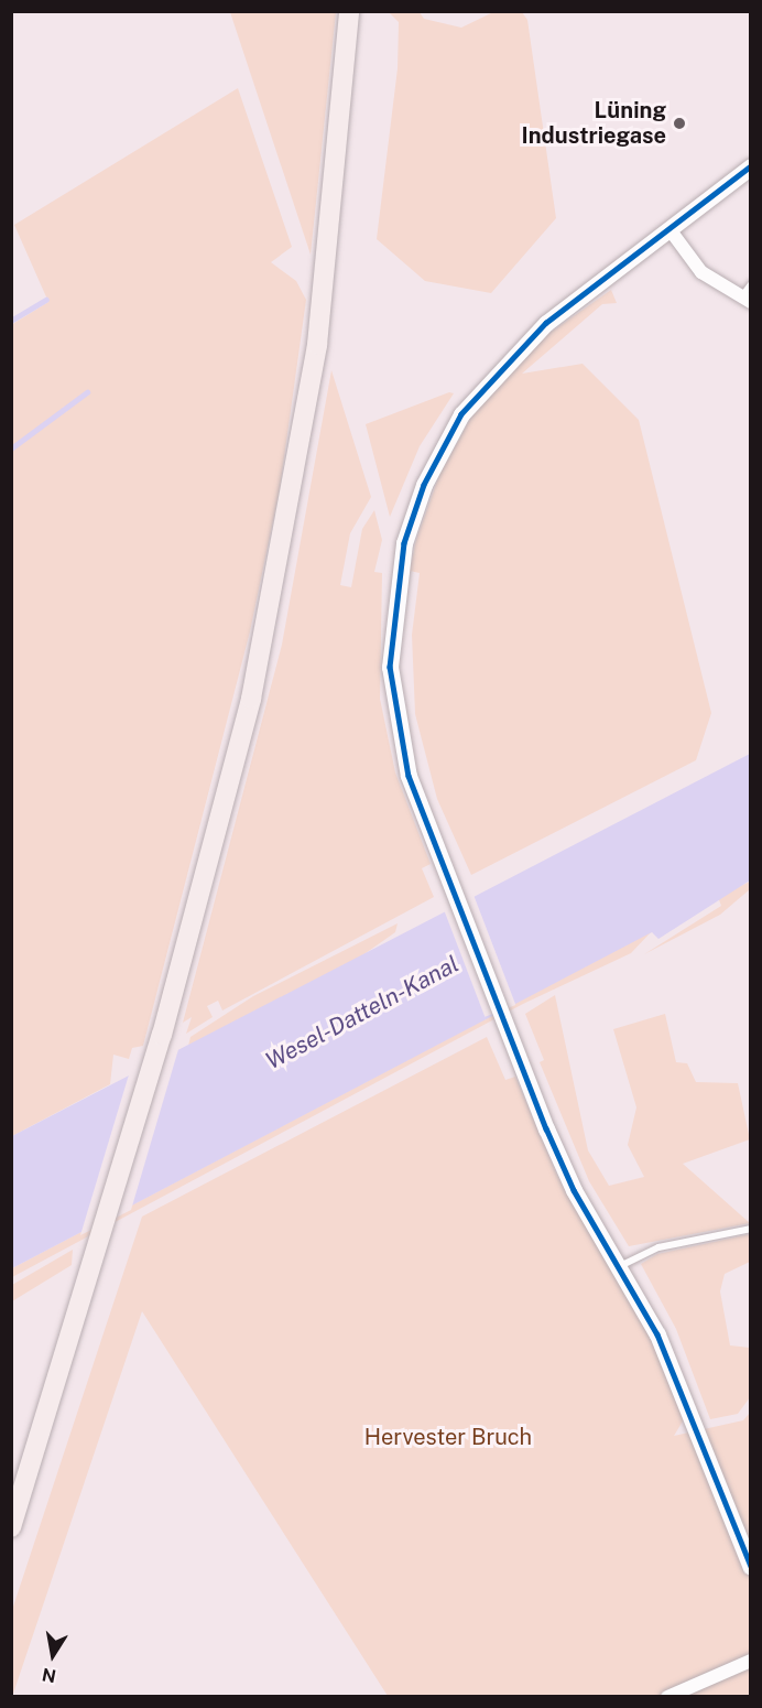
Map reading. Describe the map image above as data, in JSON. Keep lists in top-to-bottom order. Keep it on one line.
{"water":["Wesel-Datteln-Kanal"],"parks":["Hervester Bruch"],"places":["Lüning Industriegase"],"north":"bottom"}
